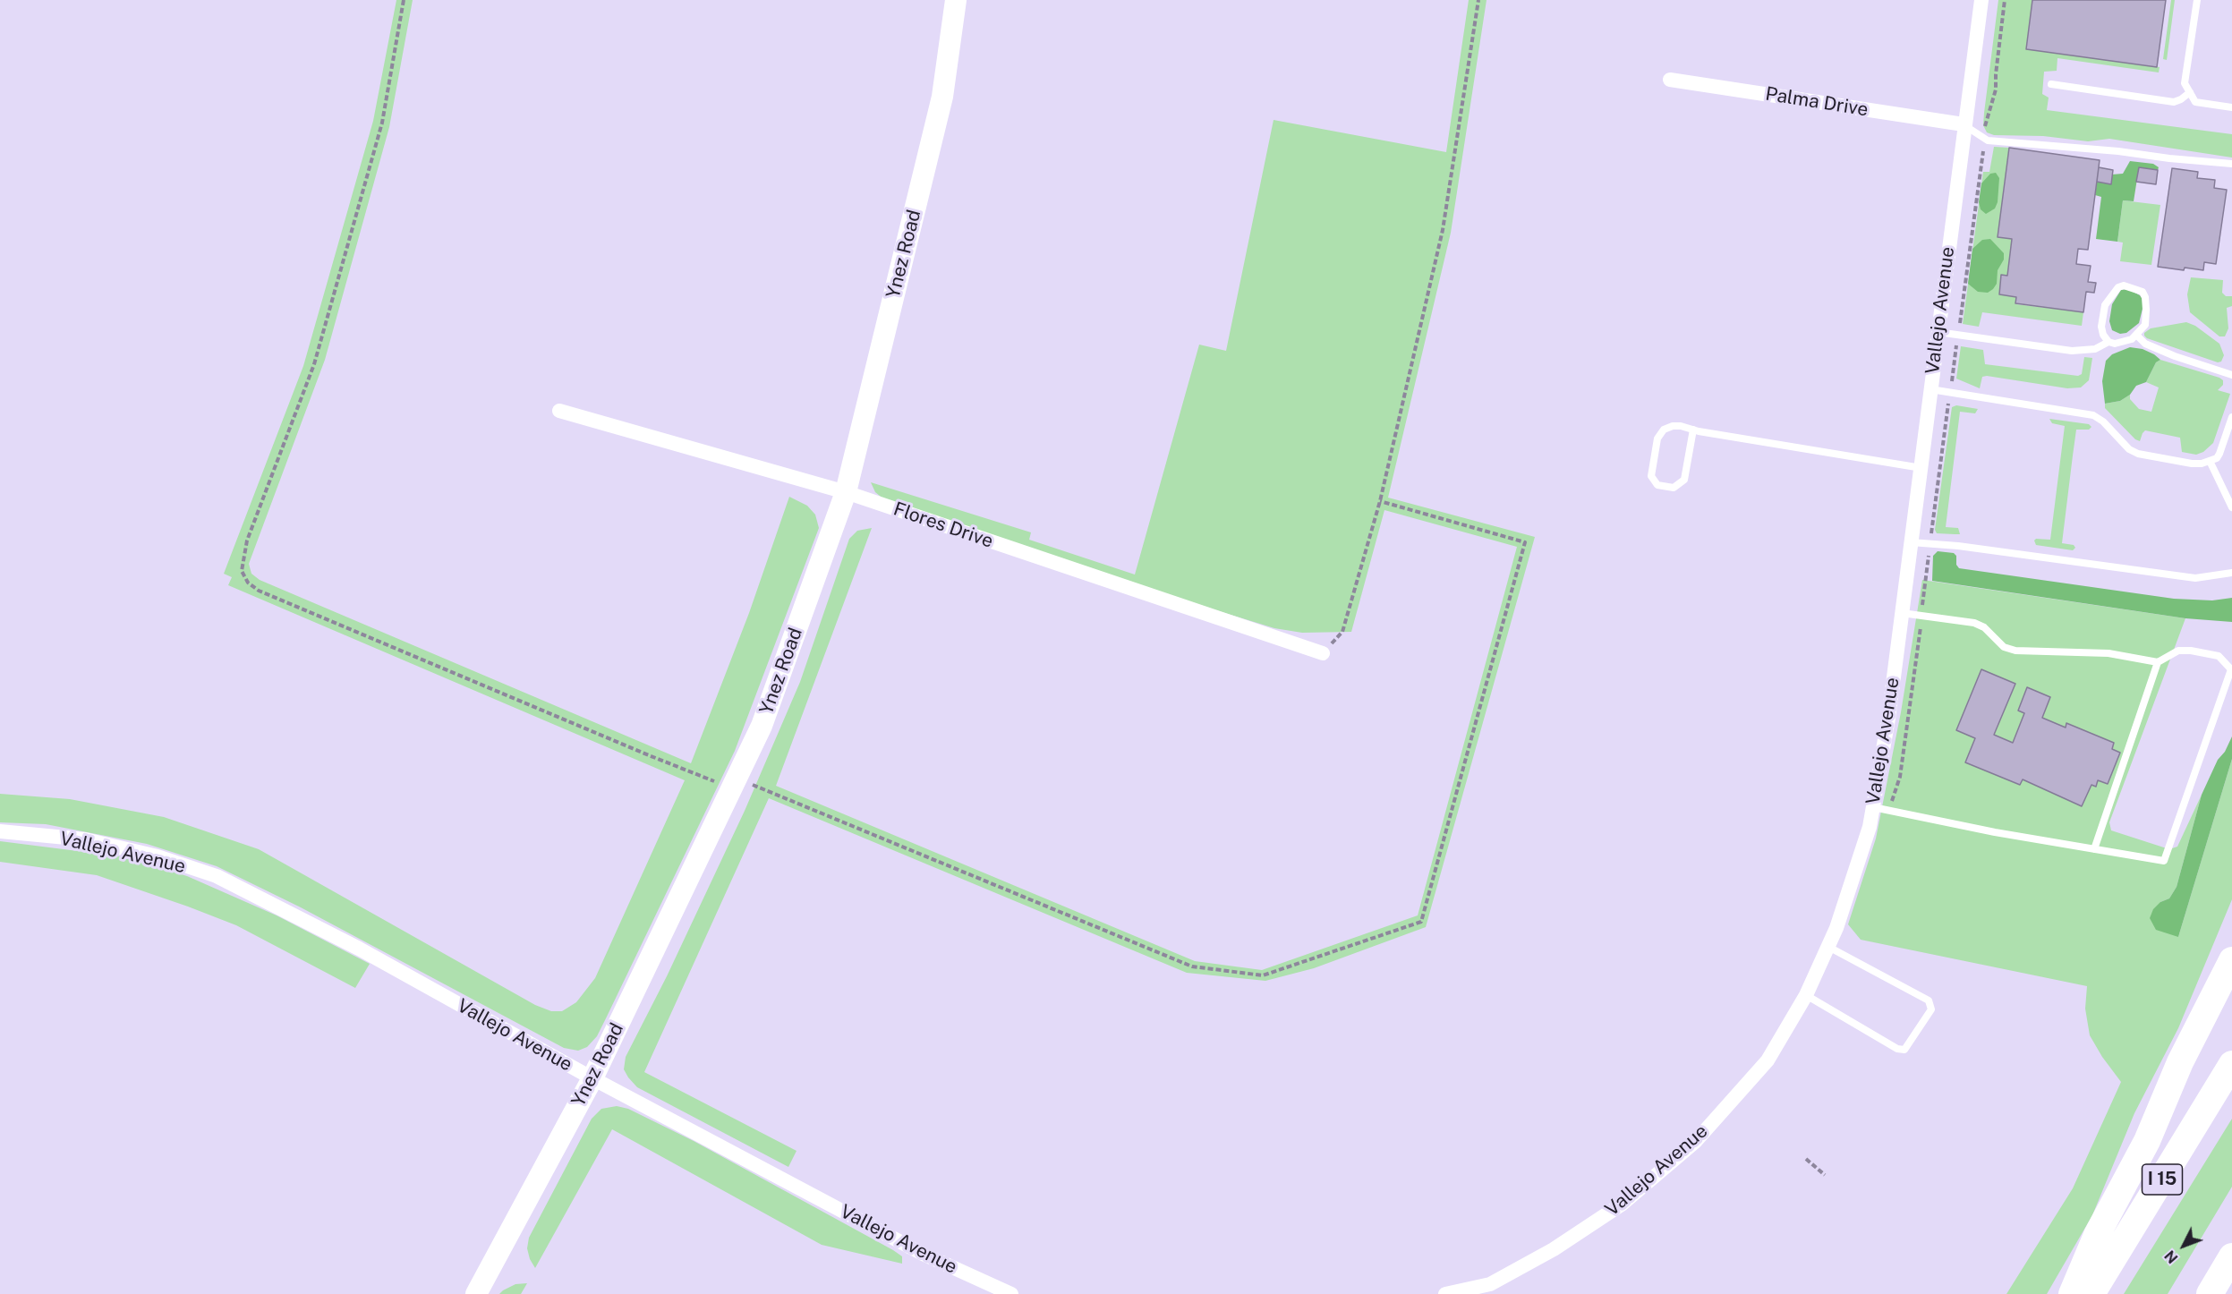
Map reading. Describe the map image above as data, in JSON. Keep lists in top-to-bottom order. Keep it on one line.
{"streets":{"highway":["I 15"],"main road":["Ynez Road"],"street":["Palma Drive","Vallejo Avenue","Flores Drive"]},"crossings":[["Palma Drive","Vallejo Avenue"],["Ynez Road","Vallejo Avenue"],["Ynez Road","Flores Drive"]],"north":"bottom left"}
